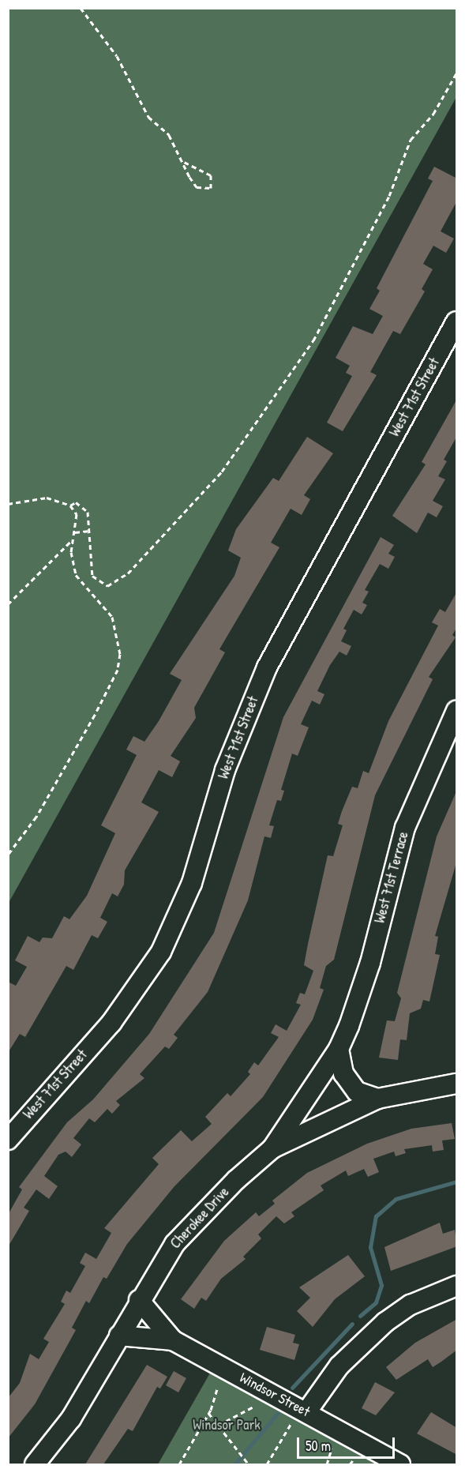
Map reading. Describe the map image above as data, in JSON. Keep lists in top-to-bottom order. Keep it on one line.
{"streets":{"street":["West 71st Street","West 71st Terrace","Cherokee Drive","Windsor Street"]},"crossings":[["West 71st Terrace","Cherokee Drive"],["Cherokee Drive","Windsor Street"]],"parks":["Windsor Park"],"scale_bar":"50 m"}
